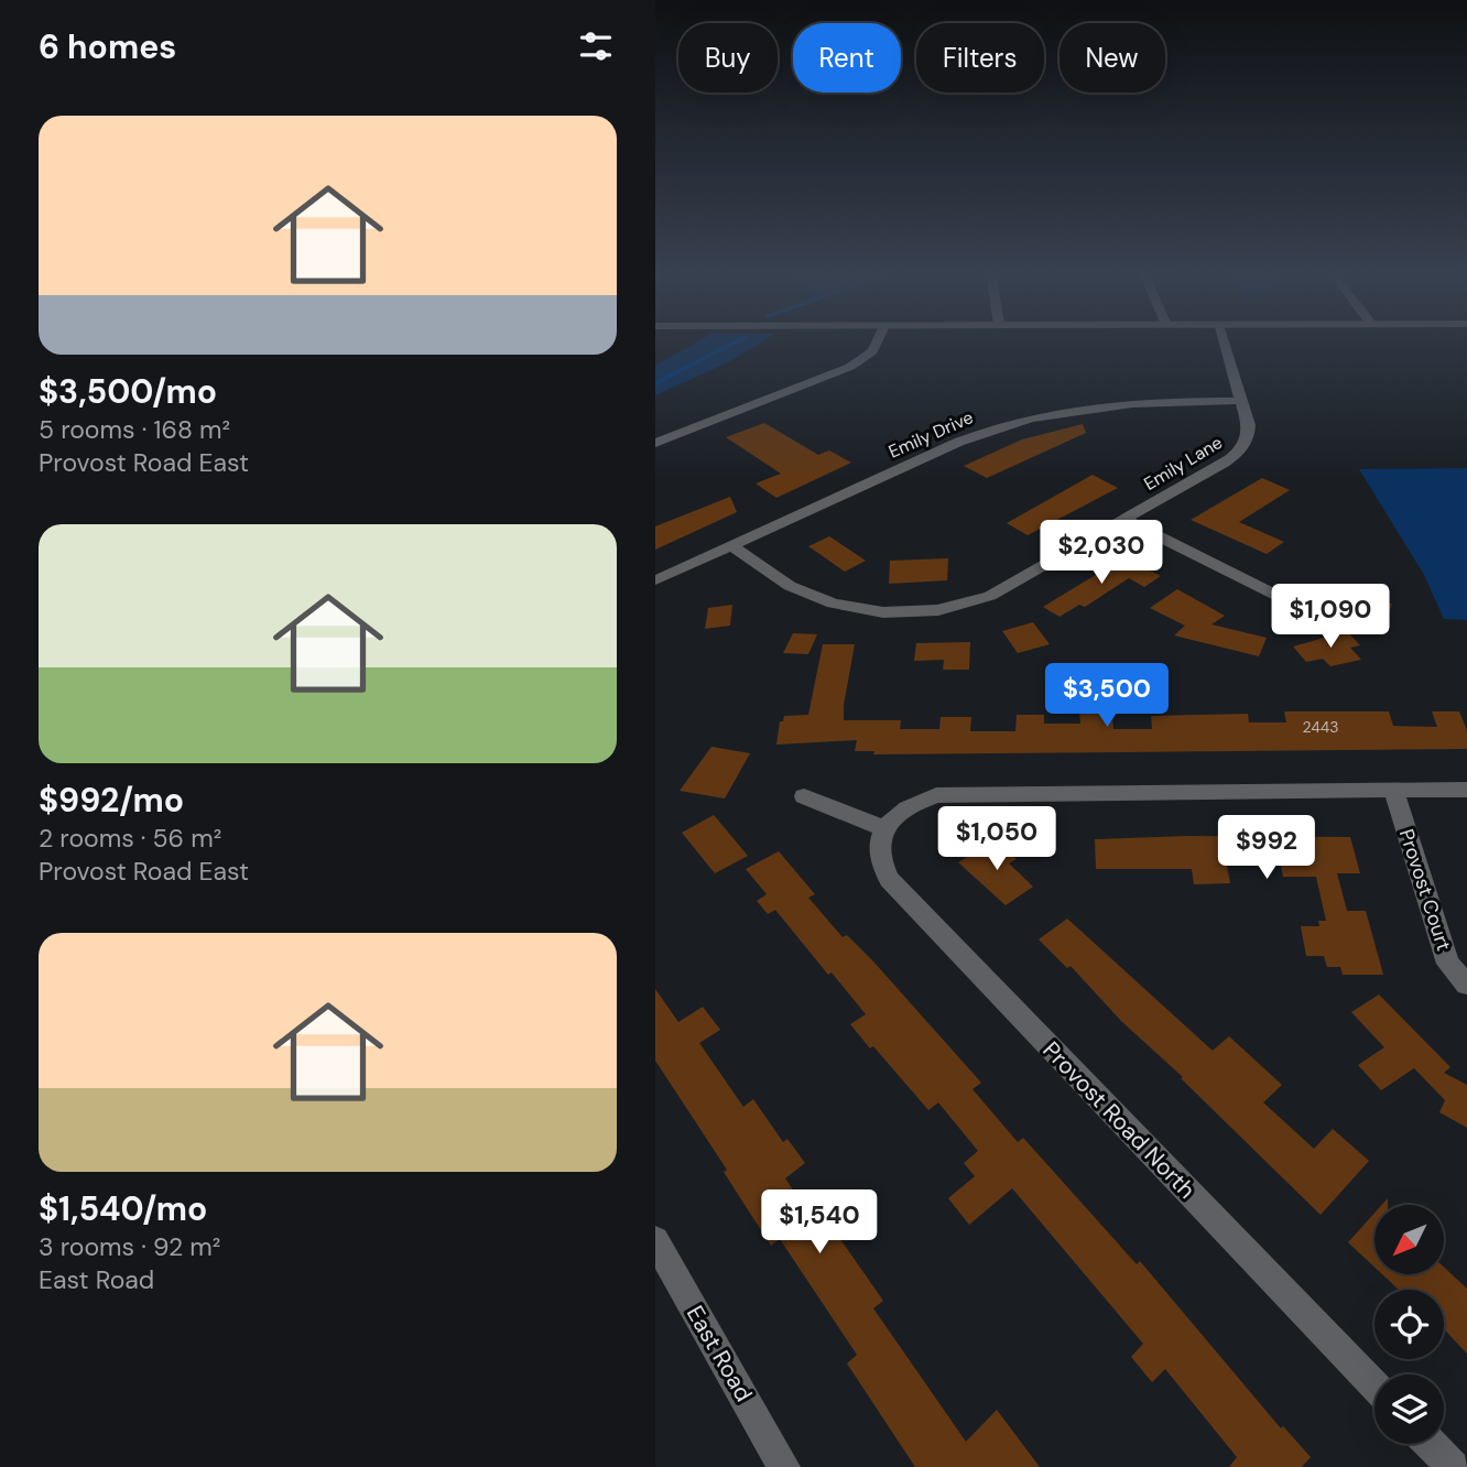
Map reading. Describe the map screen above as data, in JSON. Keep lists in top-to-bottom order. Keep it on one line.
{"streets":{"street":["Emily Drive","Emily Lane","Provost Court","Provost Road North","East Road"]},"crossings":[["Emily Drive","Emily Lane"]],"house_numbers":["2443"],"north":"bottom left","page":{"heading":"6 homes","chip":["Buy","Rent","Filters","New"],"list":[{"name":"$3,500/mo","note":"5 rooms · 168 m² · Provost Road East"},{"name":"$992/mo","note":"2 rooms · 56 m² · Provost Road East"},{"name":"$1,540/mo","note":"3 rooms · 92 m² · East Road"}],"price":["$2,030","$1,090","$3,500","$1,050","$992","$1,540"]}}
